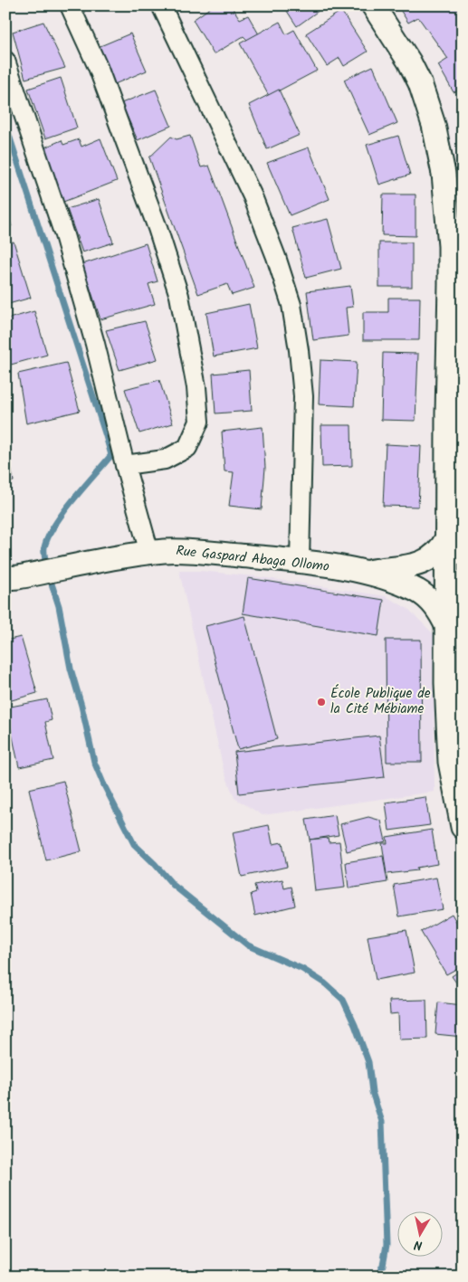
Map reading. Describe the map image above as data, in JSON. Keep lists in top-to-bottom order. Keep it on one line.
{"streets":{"street":["Rue Gaspard Abaga Ollomo"]},"places":["École Publique de la Cité Mébiame"],"north":"bottom"}
